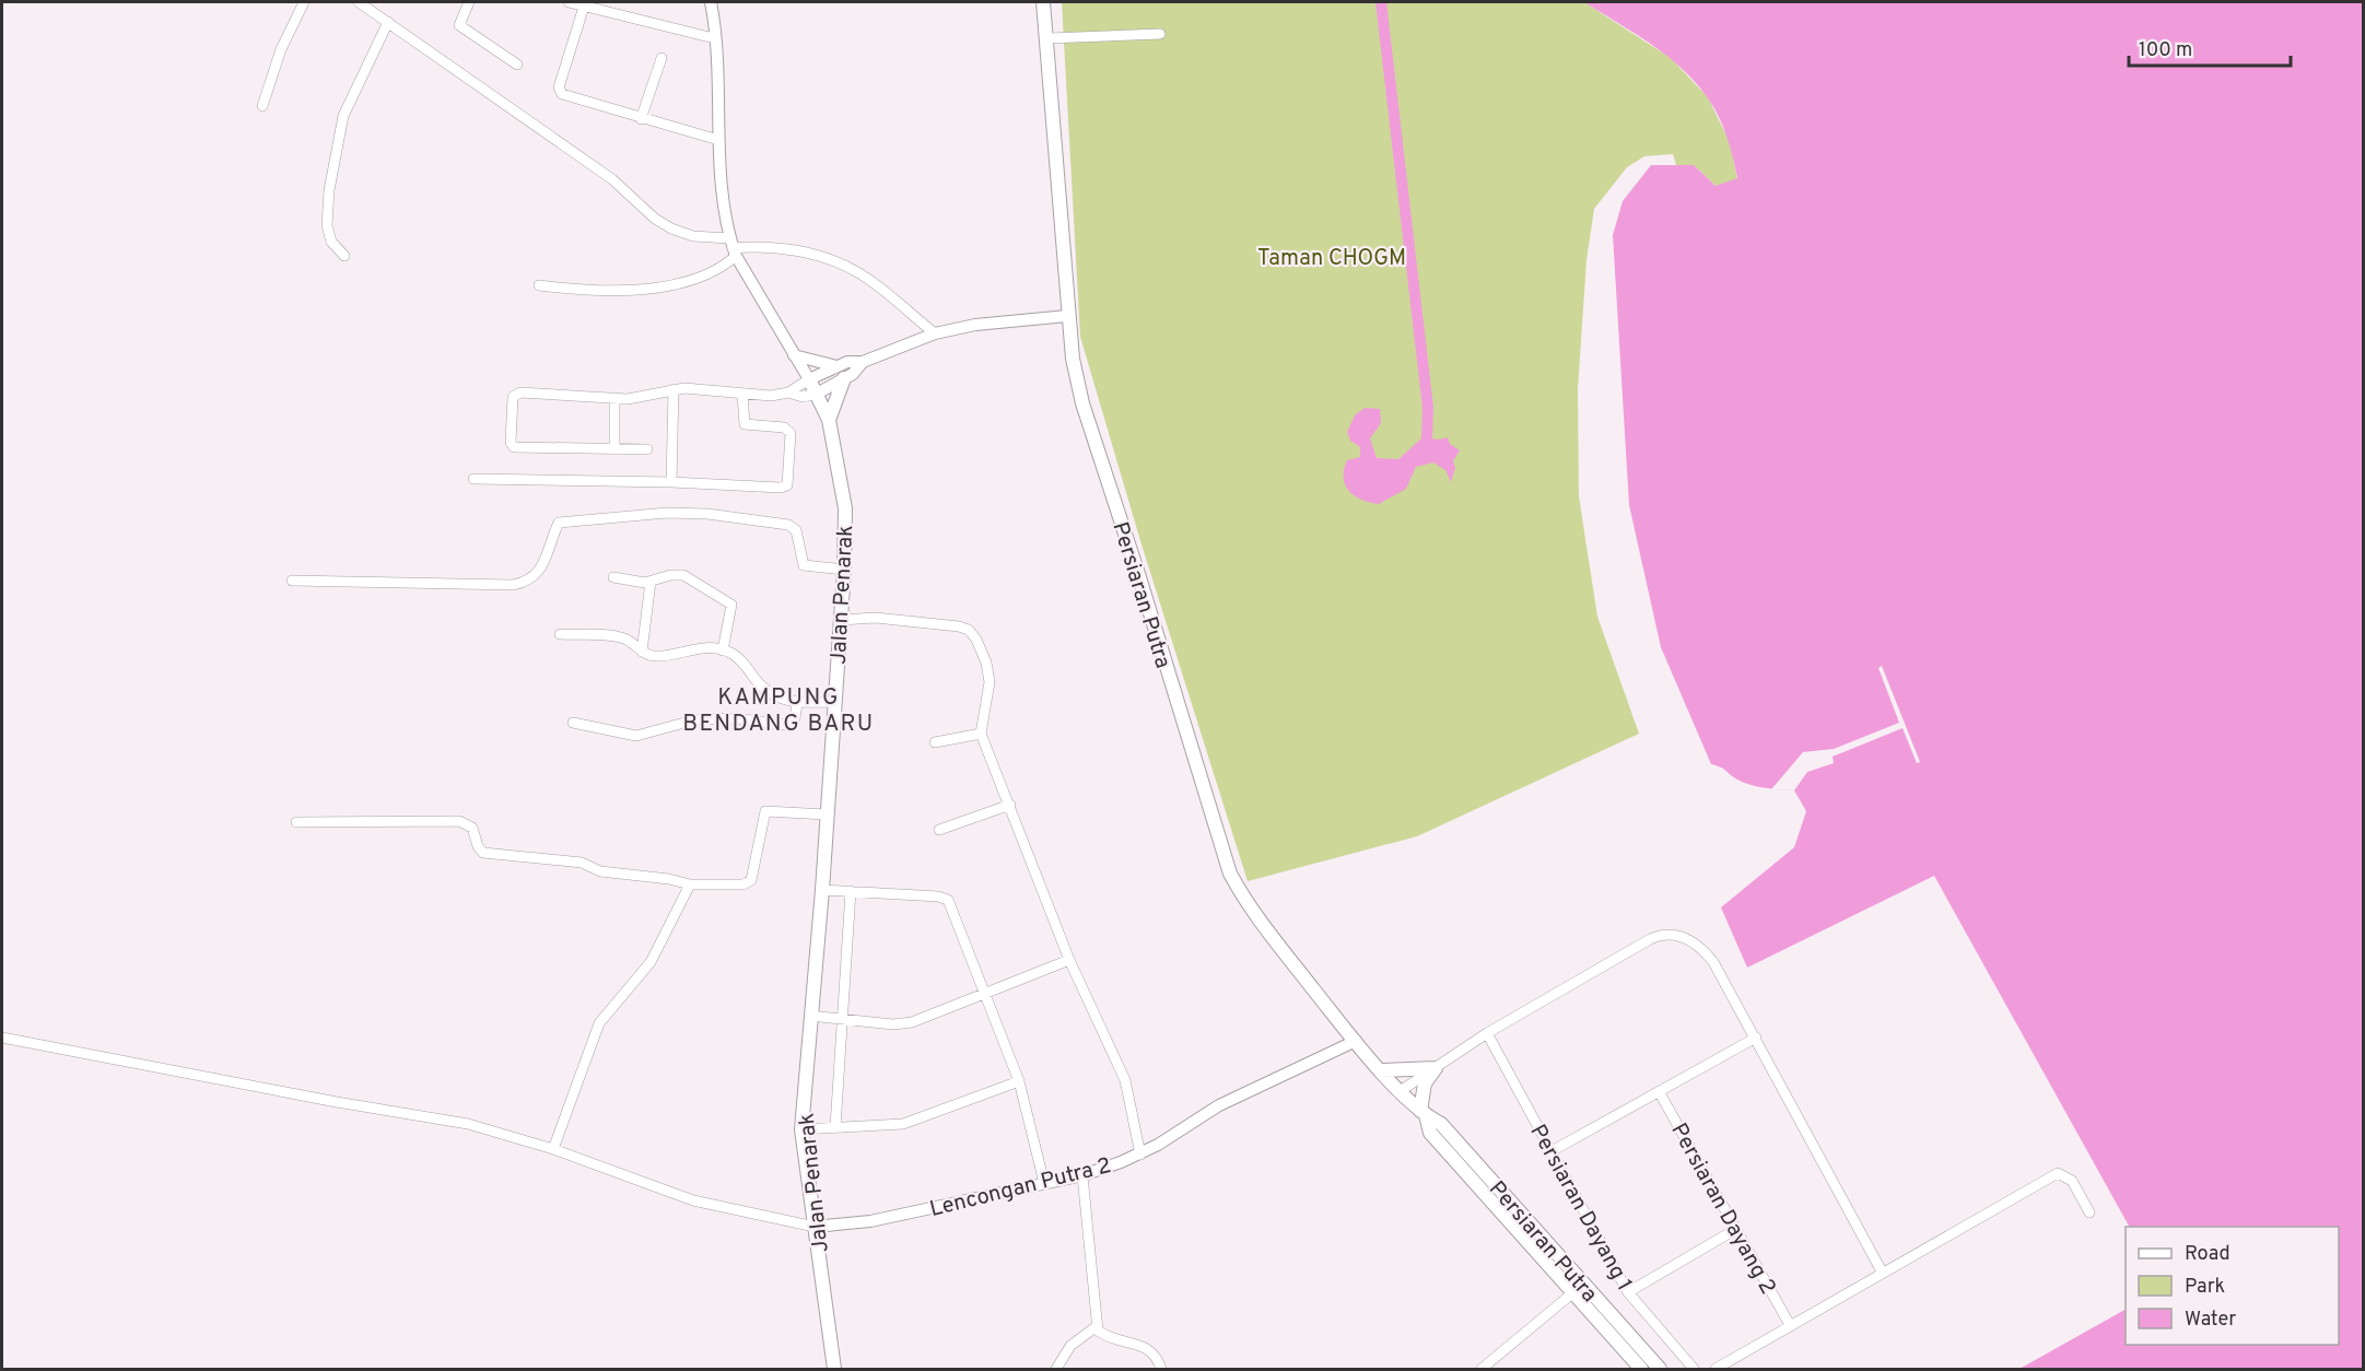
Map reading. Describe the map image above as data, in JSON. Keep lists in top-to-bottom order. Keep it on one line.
{"streets":{"main road":["Jalan Penarak","Persiaran Putra"],"street":["Lencongan Putra 2","Persiaran Dayang 1","Persiaran Dayang 2"]},"crossings":[["Jalan Penarak","Lencongan Putra 2"],["Persiaran Putra","Lencongan Putra 2"]],"districts":["KAMPUNG BENDANG BARU"],"parks":["Taman CHOGM"],"legend":["Road","Park","Water"],"scale_bar":"100 m"}
